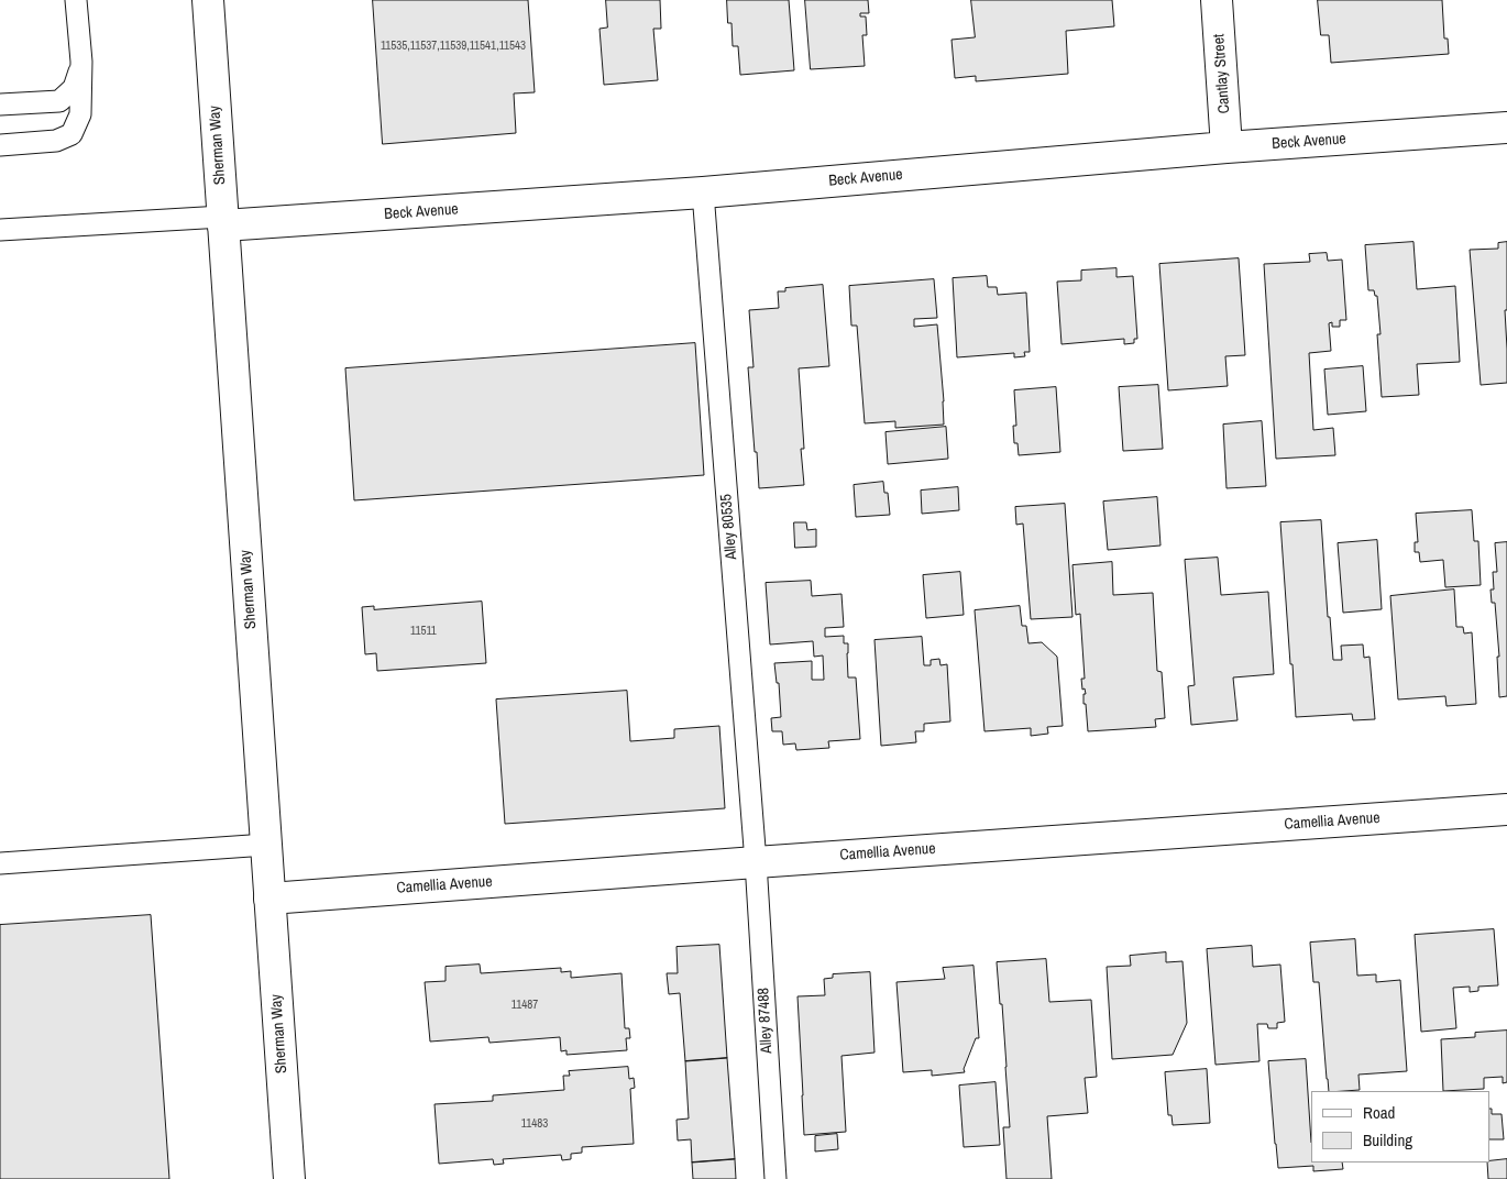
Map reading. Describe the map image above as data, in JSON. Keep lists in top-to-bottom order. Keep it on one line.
{"streets":{"street":["Cantlay Street","Beck Avenue","Sherman Way","Camellia Avenue"],"lane":["Alley 80535","Alley 87488"]},"crossings":[["Cantlay Street","Beck Avenue"],["Beck Avenue","Sherman Way"],["Beck Avenue","Alley 80535"],["Sherman Way","Camellia Avenue"],["Alley 80535","Camellia Avenue"],["Alley 80535","Alley 87488"],["Camellia Avenue","Alley 87488"]],"house_numbers":["11535,11537,11539,11541,11543","11511","11487","11483"],"legend":["Road","Building"]}
